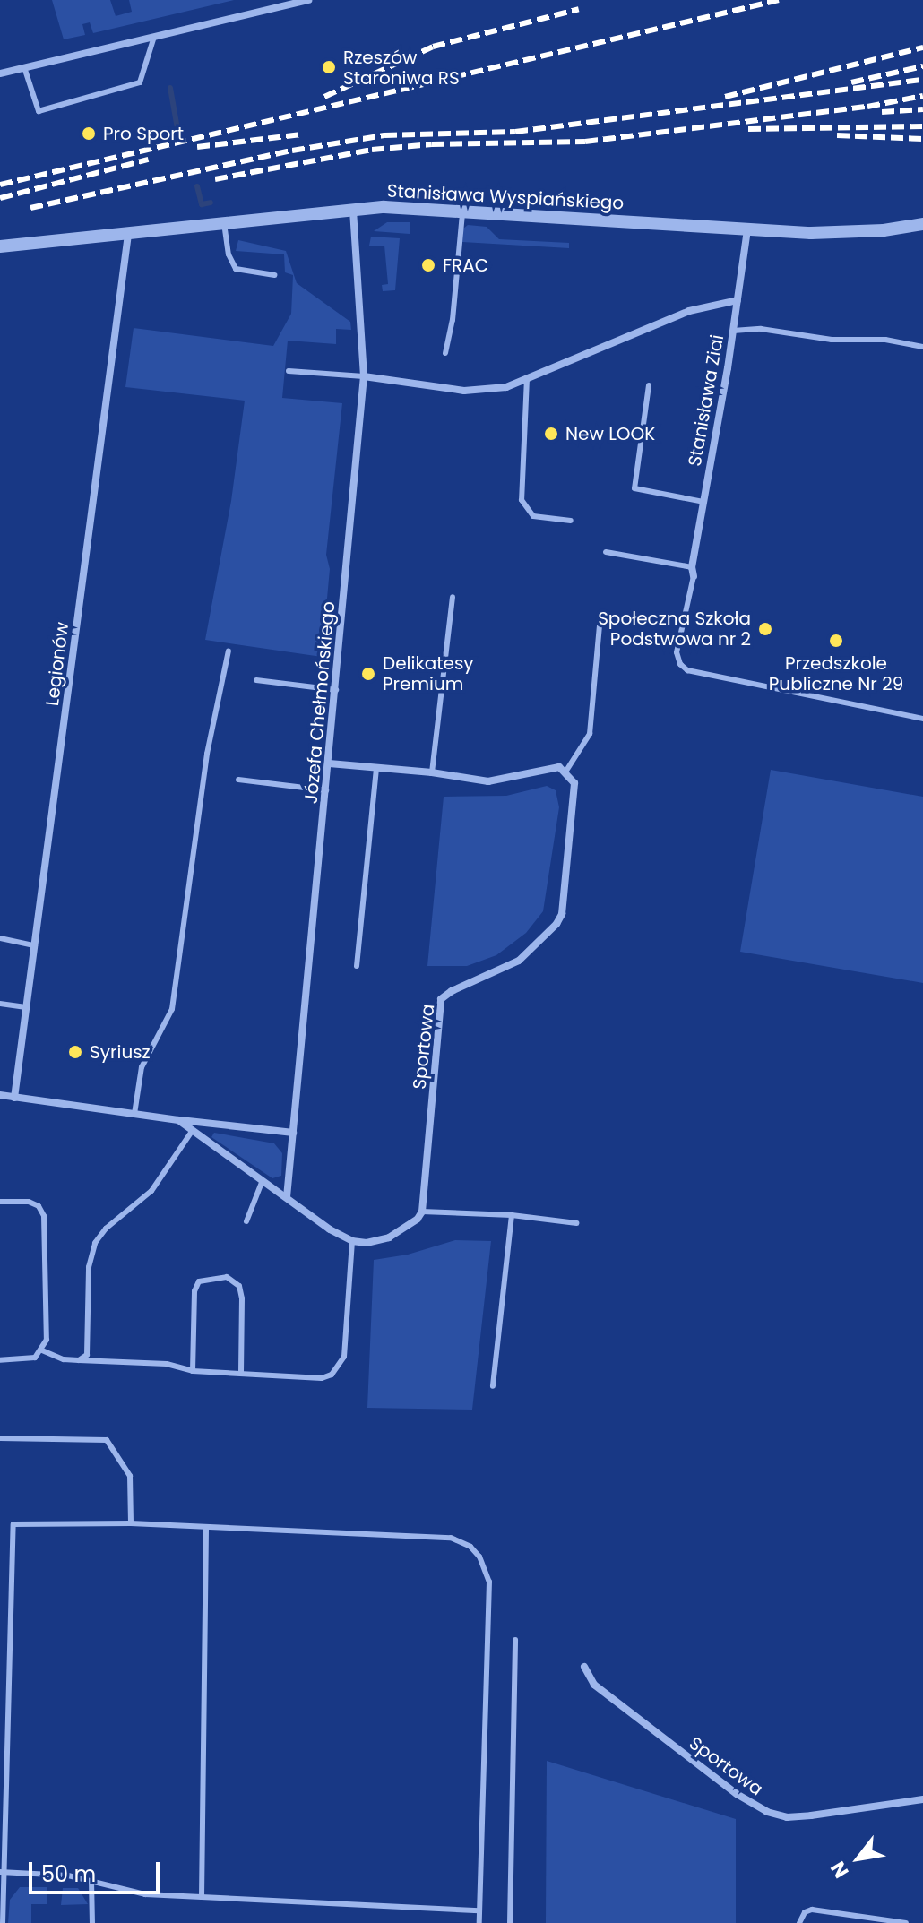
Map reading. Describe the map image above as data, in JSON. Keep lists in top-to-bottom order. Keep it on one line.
{"streets":{"street":["Stanisława Wyspiańskiego","Stanisława Ziai","Legionów","Józefa Chełmońskiego","Sportowa"]},"crossings":[["Stanisława Wyspiańskiego","Stanisława Ziai"],["Stanisława Wyspiańskiego","Legionów"],["Stanisława Wyspiańskiego","Józefa Chełmońskiego"]],"places":["Rzeszów Staroniwa RS","Pro Sport","FRAC","New LOOK","Społeczna Szkoła Podstwowa nr 2","Przedszkole Publiczne Nr 29","Delikatesy Premium","Syriusz"],"scale_bar":"50 m","north":"bottom left"}
